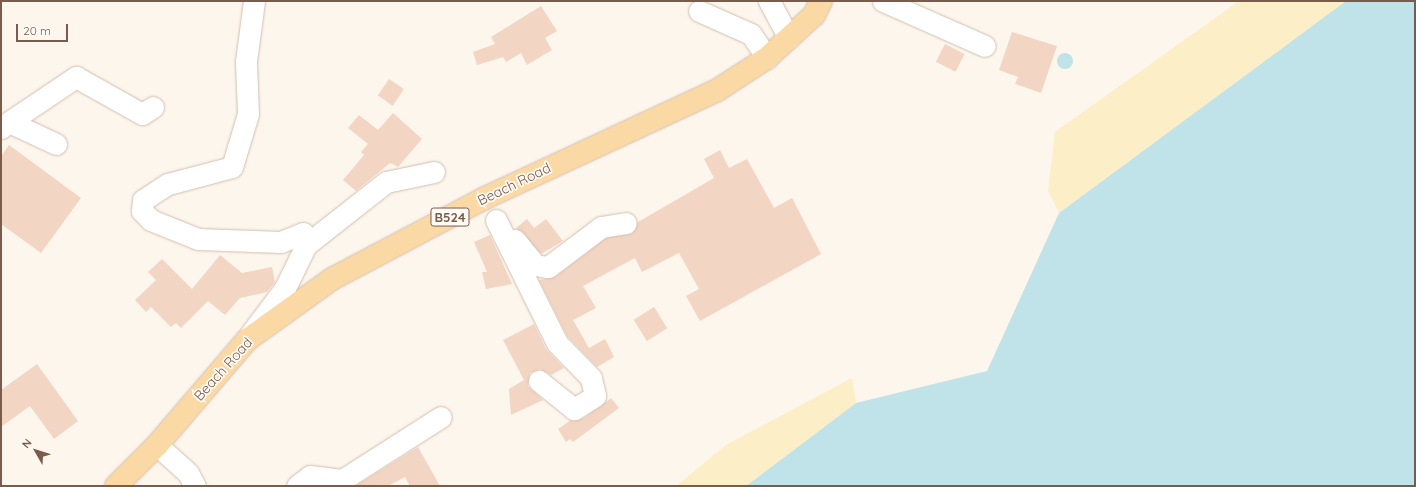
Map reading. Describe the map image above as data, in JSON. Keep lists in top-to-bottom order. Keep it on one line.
{"streets":{"main road":["Beach Road","B524"]},"scale_bar":"20 m","north":"top left"}
